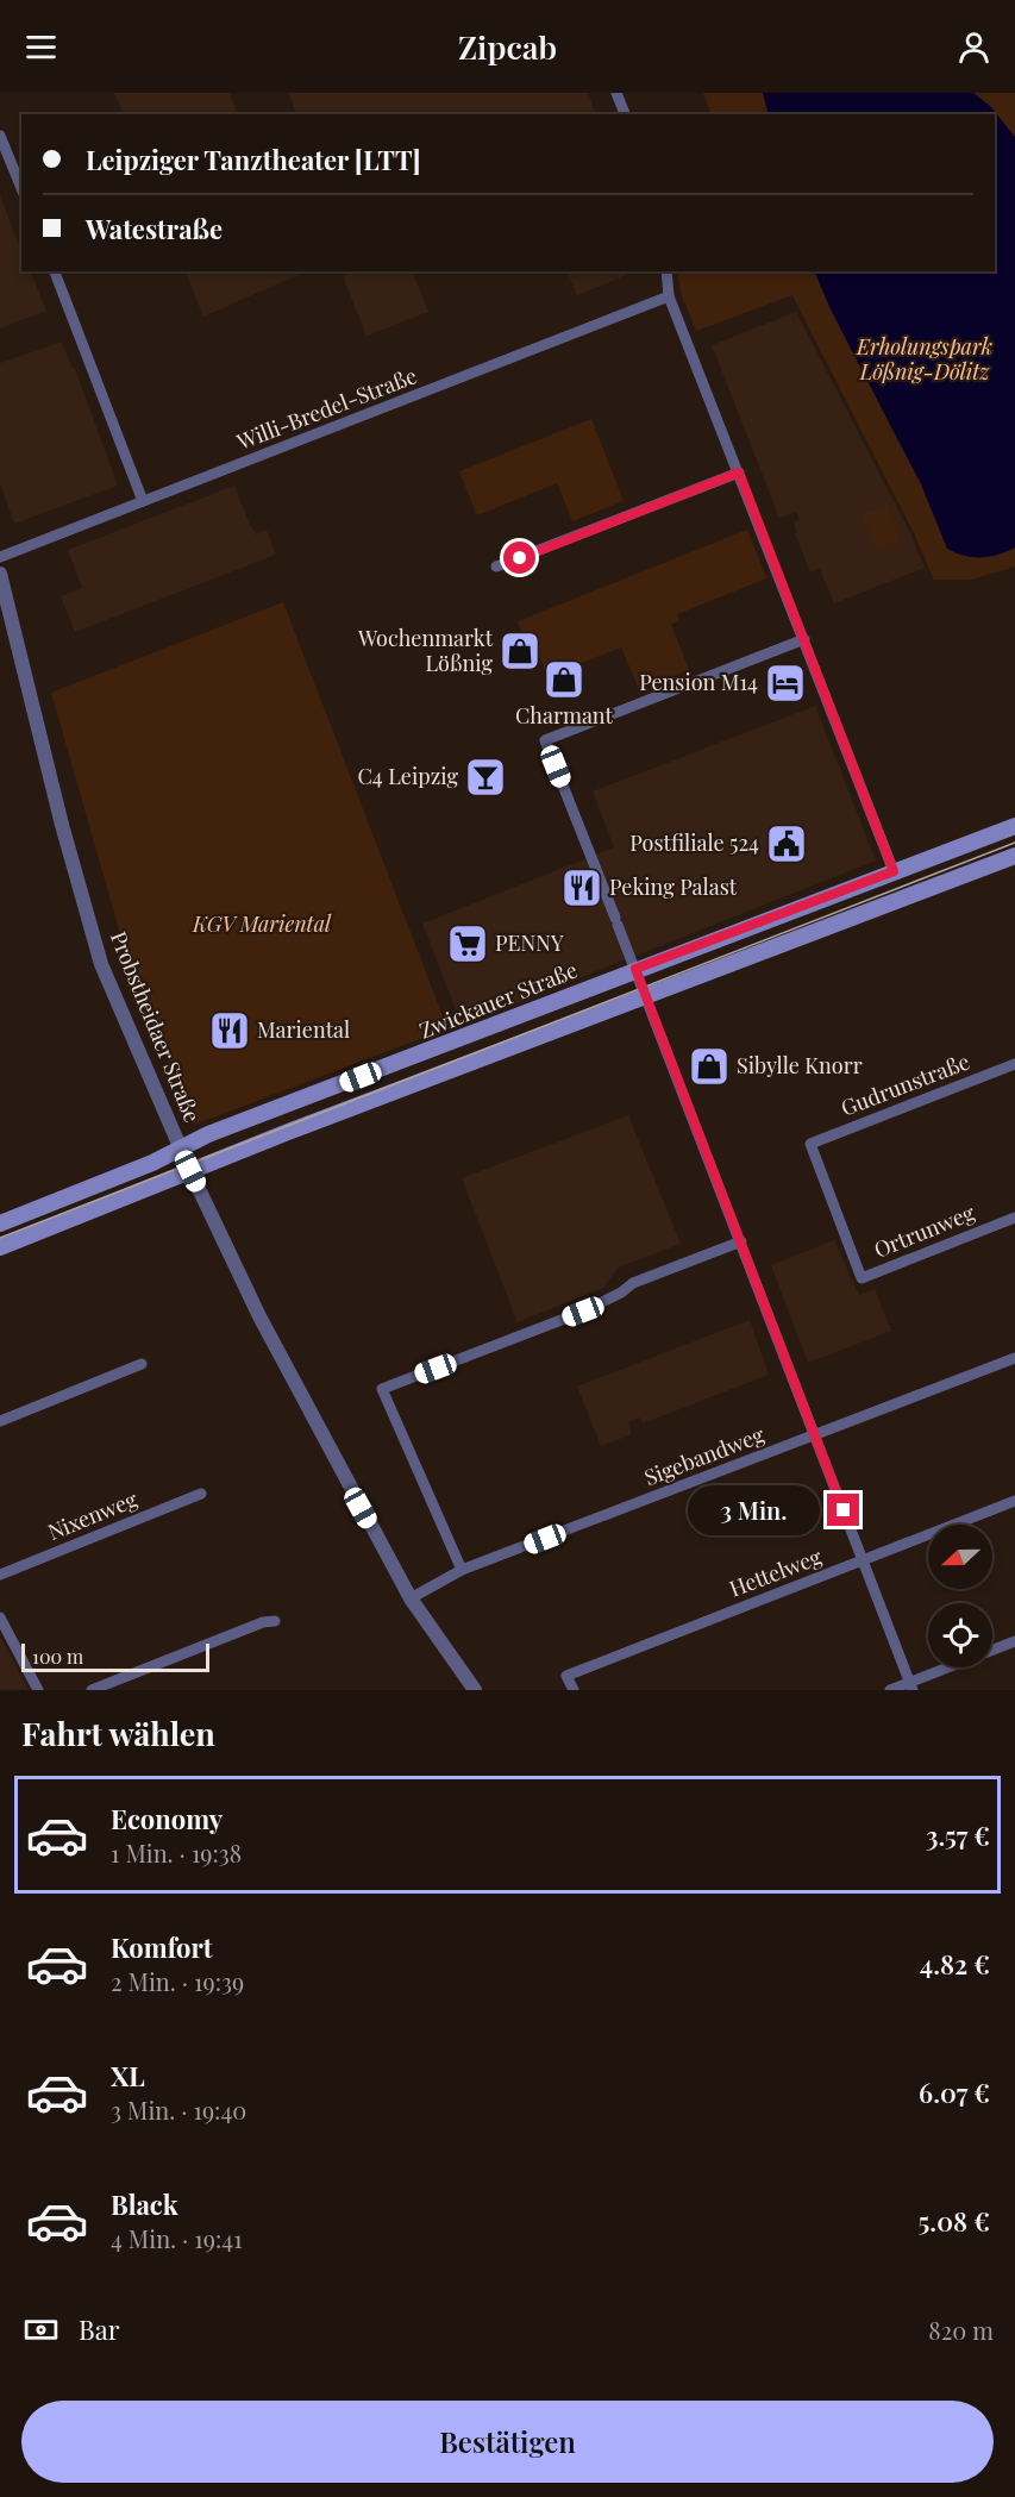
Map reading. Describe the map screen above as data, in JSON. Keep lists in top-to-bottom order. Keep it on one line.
{"streets":{"main road":["Zwickauer Straße"],"street":["Willi-Bredel-Straße","Probstheidaer Straße","Gudrunstraße","Ortrunweg","Sigebandweg","Nixenweg","Hettelweg"]},"crossings":[["Zwickauer Straße","Probstheidaer Straße"],["Probstheidaer Straße","Sigebandweg"],["Gudrunstraße","Ortrunweg"]],"parks":["Erholungspark Lößnig-Dölitz","KGV Mariental"],"places":{"shop":["Wochenmarkt Lößnig","Charmant","Sibylle Knorr"],"hotel":["Pension M14"],"bar":["C4 Leipzig"],"public building":["Postfiliale 524"],"restaurant":["Peking Palast","Mariental"],"supermarket":["PENNY"]},"scale_bar":"100 m","north":"left","page":{"header":"Zipcab","banner":["Leipziger Tanztheater [LTT]","Watestraße"],"bubble":"3 Min.","scale":"100 m","heading":"Fahrt wählen","list":[{"name":"Economy","note":"1 Min. · 19:38","value":"3.57 €"},{"name":"Komfort","note":"2 Min. · 19:39","value":"4.82 €"},{"name":"XL","note":"3 Min. · 19:40","value":"6.07 €"},{"name":"Black","note":"4 Min. · 19:41","value":"5.08 €"}],"pay":["Bar","820 m"],"buttons":"Bestätigen"}}
